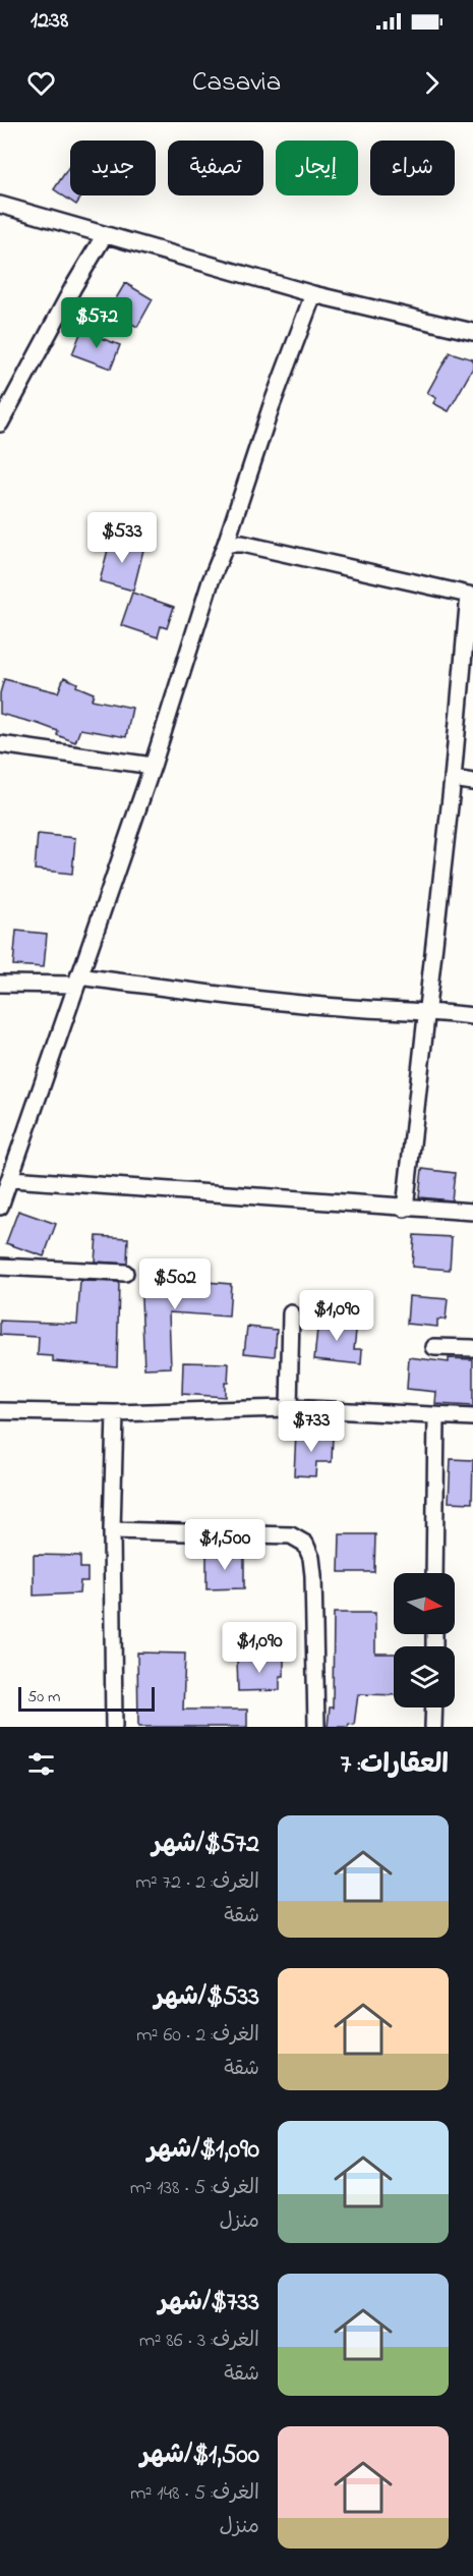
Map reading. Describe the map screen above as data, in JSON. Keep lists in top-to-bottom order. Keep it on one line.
{"scale_bar":"50 m","north":"right","page":{"status":"12:38","header":"Casavia","chip":["شراء","إيجار","تصفية","جديد"],"price":["$572","$533","$502","$1,090","$733","$1,500","$1,090"],"scale":"50 m","heading":"العقارات: 7","list":[{"name":"$572/شهر","note":"الغرف: 2 · 72 m² · شقة"},{"name":"$533/شهر","note":"الغرف: 2 · 60 m² · شقة"},{"name":"$1,090/شهر","note":"الغرف: 5 · 138 m² · منزل"},{"name":"$733/شهر","note":"الغرف: 3 · 86 m² · شقة"},{"name":"$1,500/شهر","note":"الغرف: 5 · 148 m² · منزل"}]}}
